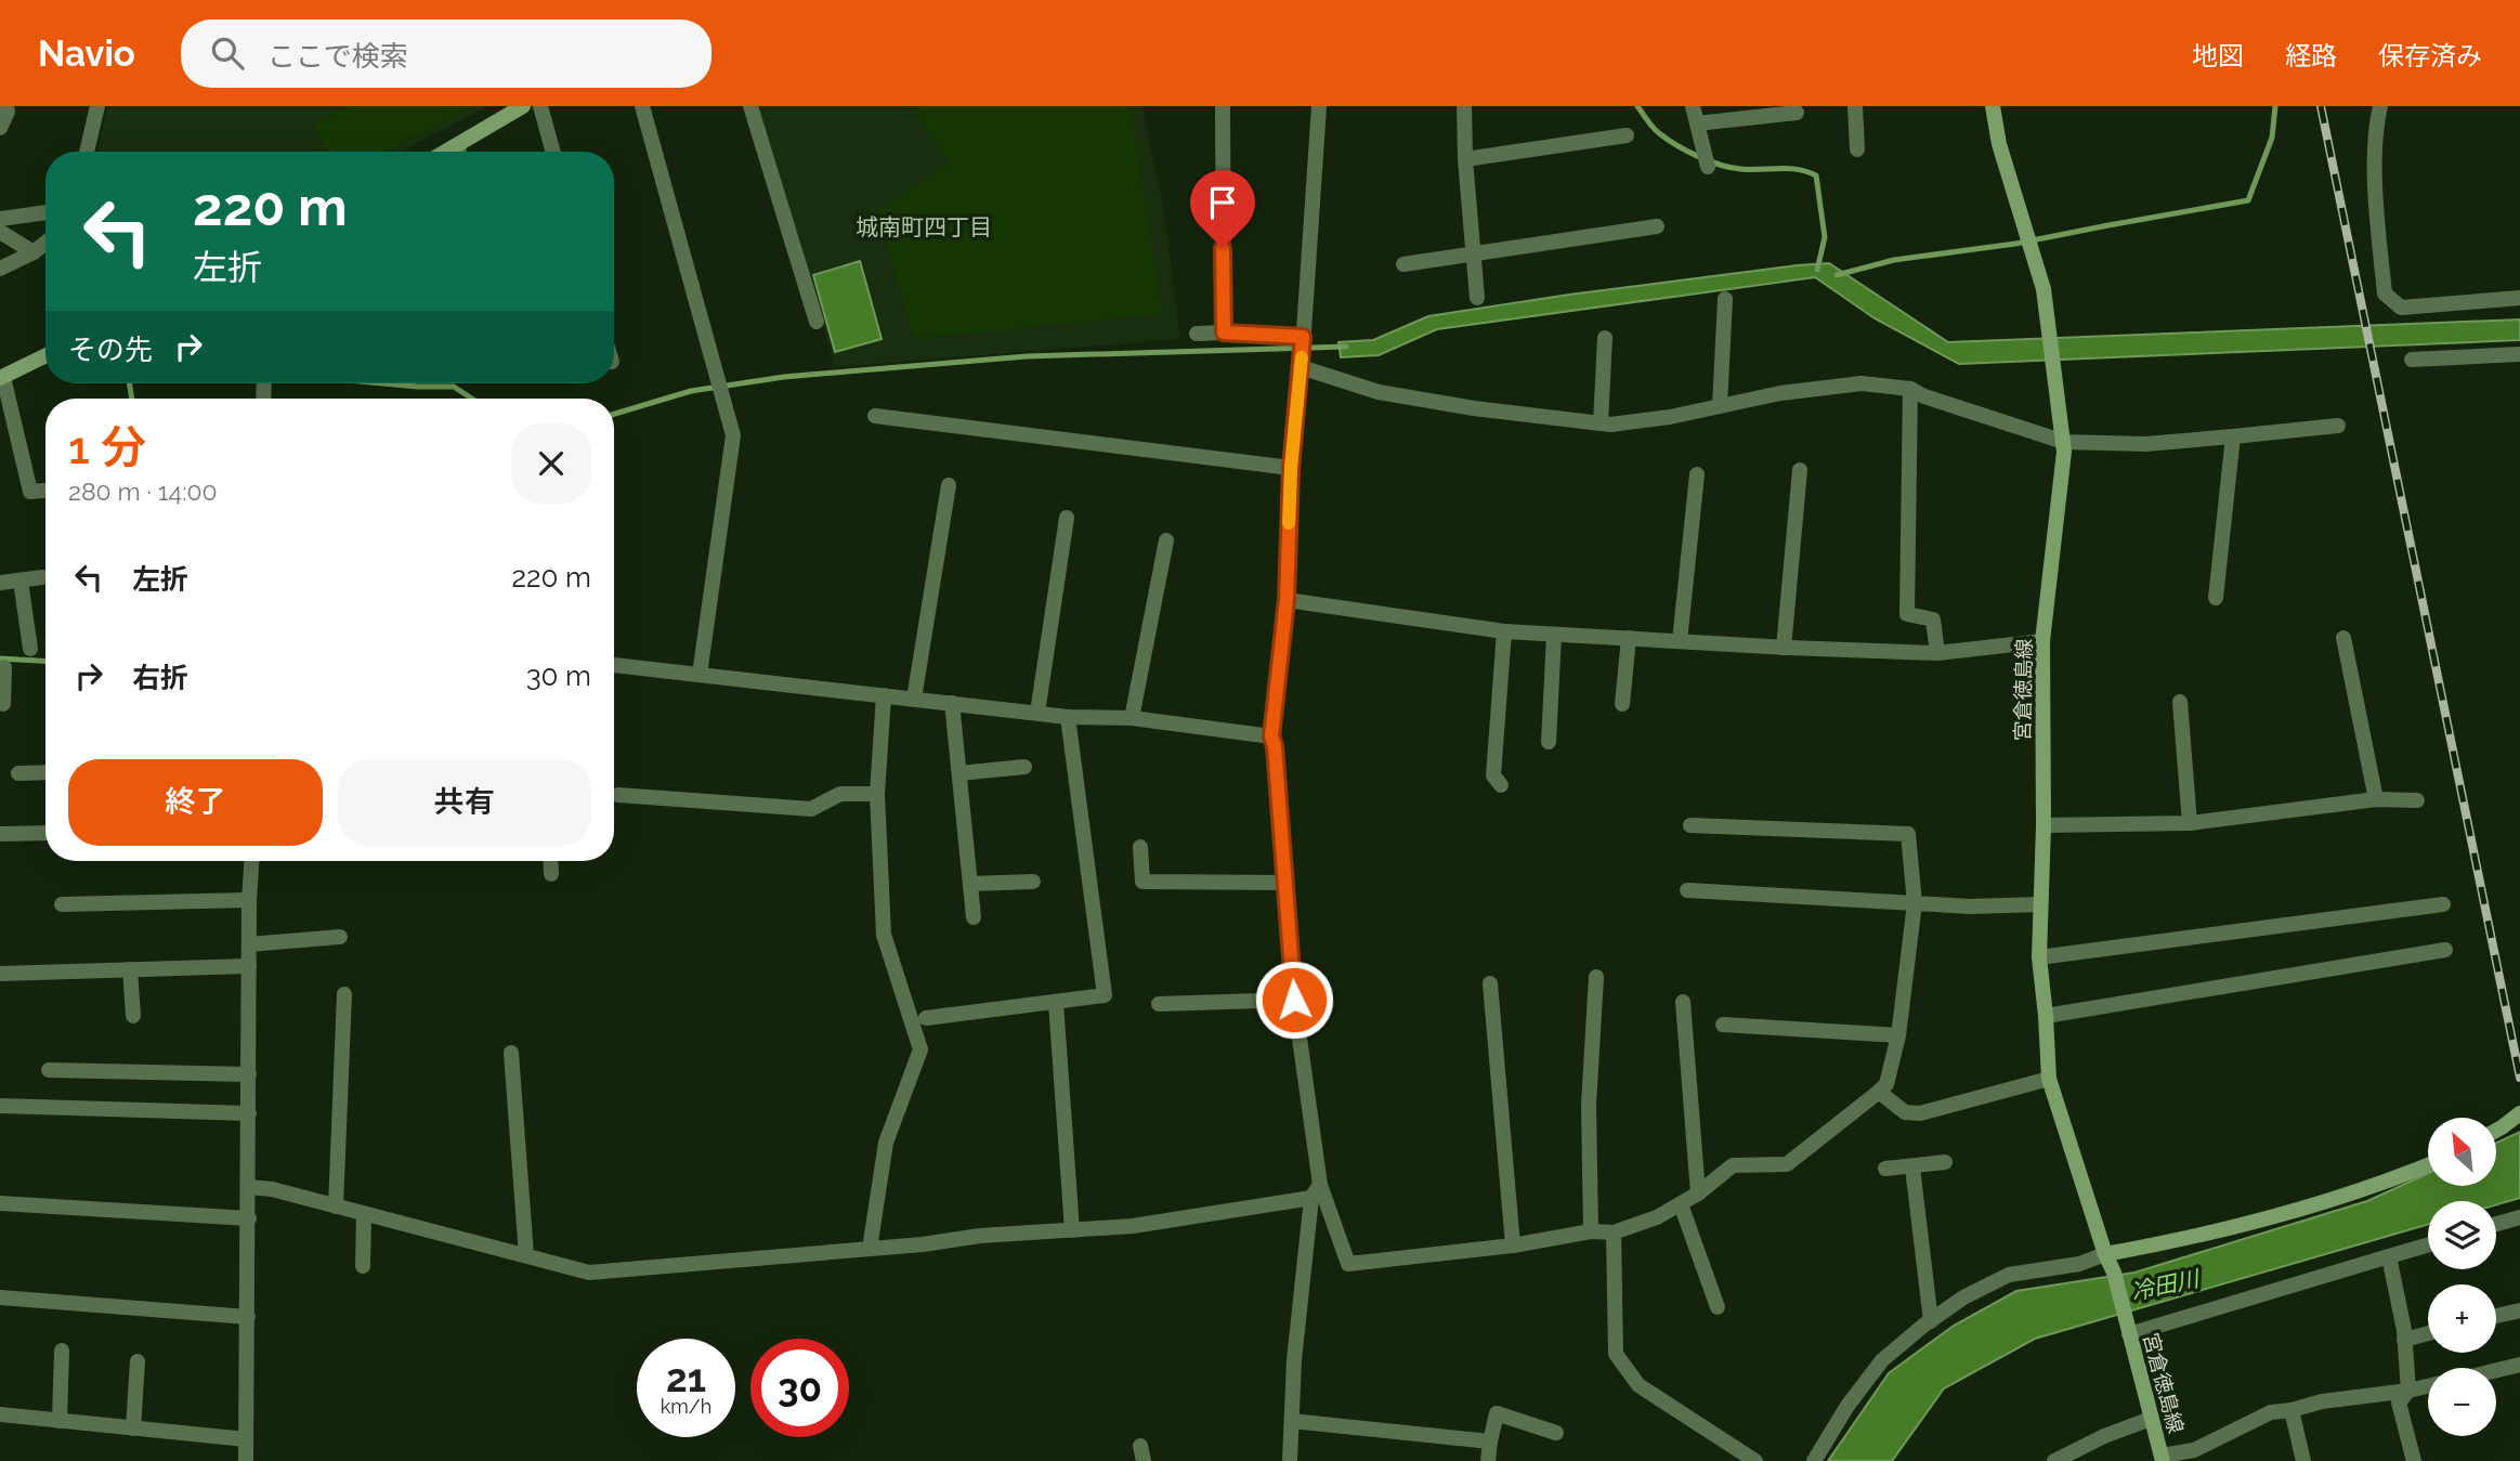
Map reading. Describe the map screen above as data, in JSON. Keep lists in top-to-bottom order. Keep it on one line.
{"streets":{"main road":["宮倉徳島線"]},"districts":["城南町四丁目"],"water":["冷田川"],"north":"top left","page":{"header":"Navio","search":"ここで検索","nav":["地図","経路","保存済み"],"turn":["220 m","左折"],"then":"その先","heading":["1 分","280 m · 14:00"],"list":[{"name":"左折","value":"220 m"},{"name":"右折","value":"30 m"}],"buttons":["終了","共有"],"map_buttons":["+","−"],"speed":"21 km/h","limit":"30"}}
